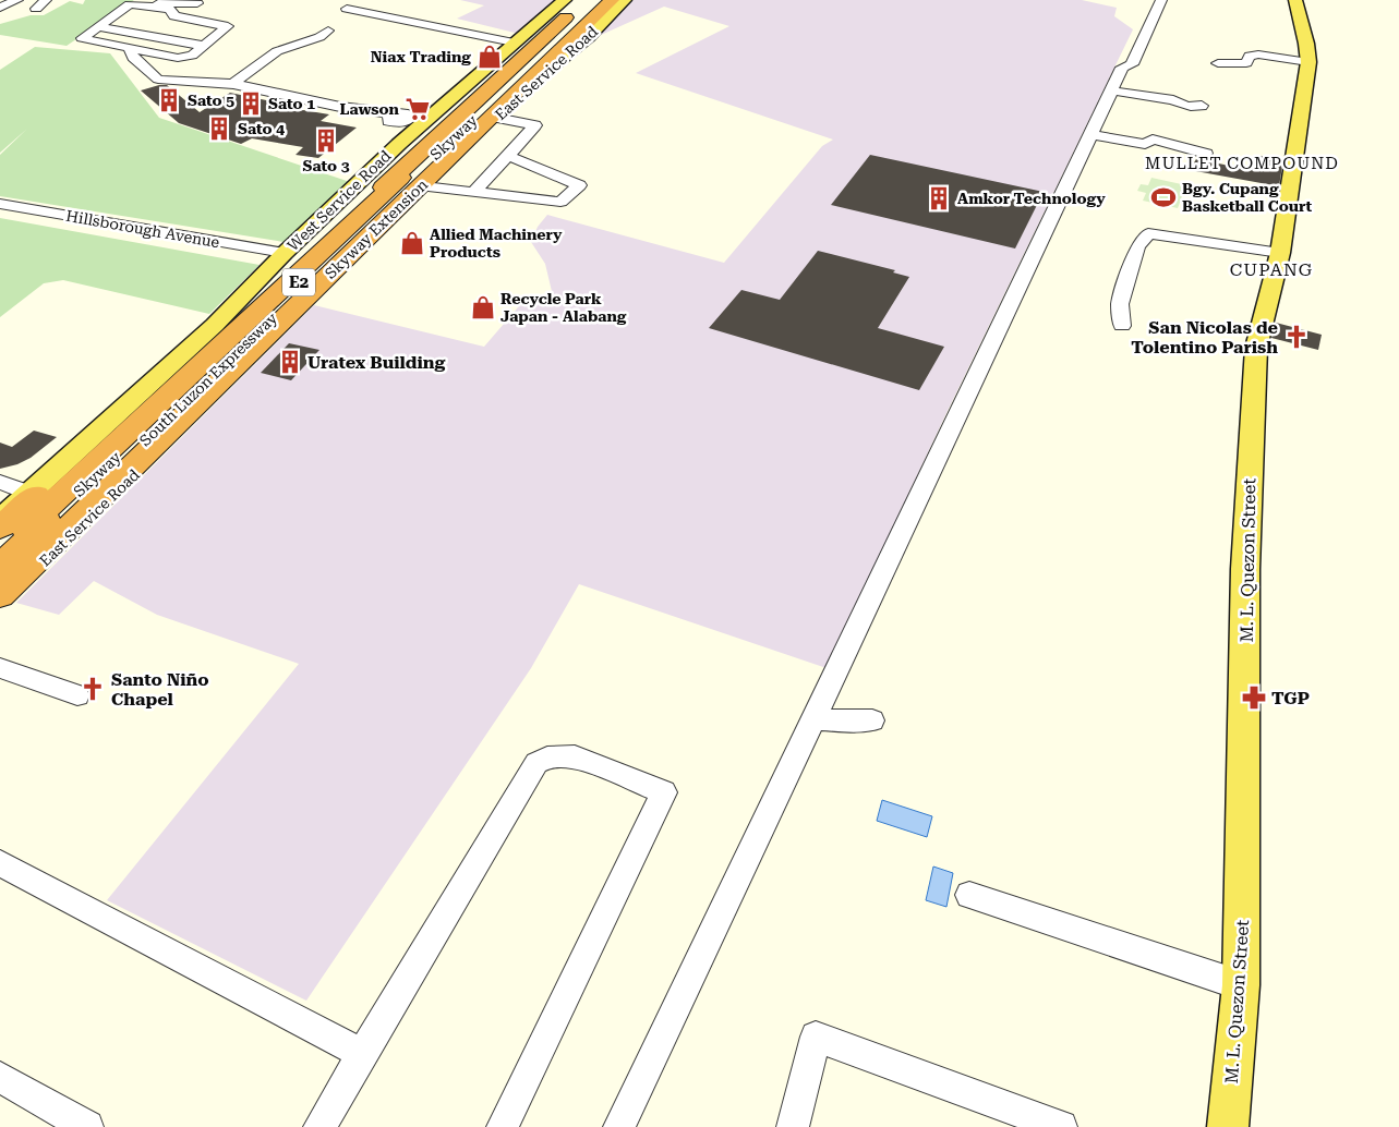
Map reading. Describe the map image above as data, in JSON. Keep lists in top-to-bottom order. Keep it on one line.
{"streets":{"highway":["Skyway","Skyway Extension","E2","South Luzon Expressway"],"main road":["East Service Road","West Service Road","M. L. Quezon Street"],"street":["Hillsborough Avenue"]},"crossings":[["West Service Road","Hillsborough Avenue"],["Skyway Extension","South Luzon Expressway"]],"districts":["MULLET COMPOUND","CUPANG"],"places":{"shop":["Niax Trading","Allied Machinery Products","Recycle Park Japan - Alabang"],"building":["Sato 5","Sato 1","Sato 4","Sato 3","Amkor Technology","Uratex Building"],"supermarket":["Lawson"],"sports":["Bgy. Cupang Basketball Court"],"church":["San Nicolas de Tolentino Parish","Santo Niño Chapel"],"pharmacy":["TGP"]}}
